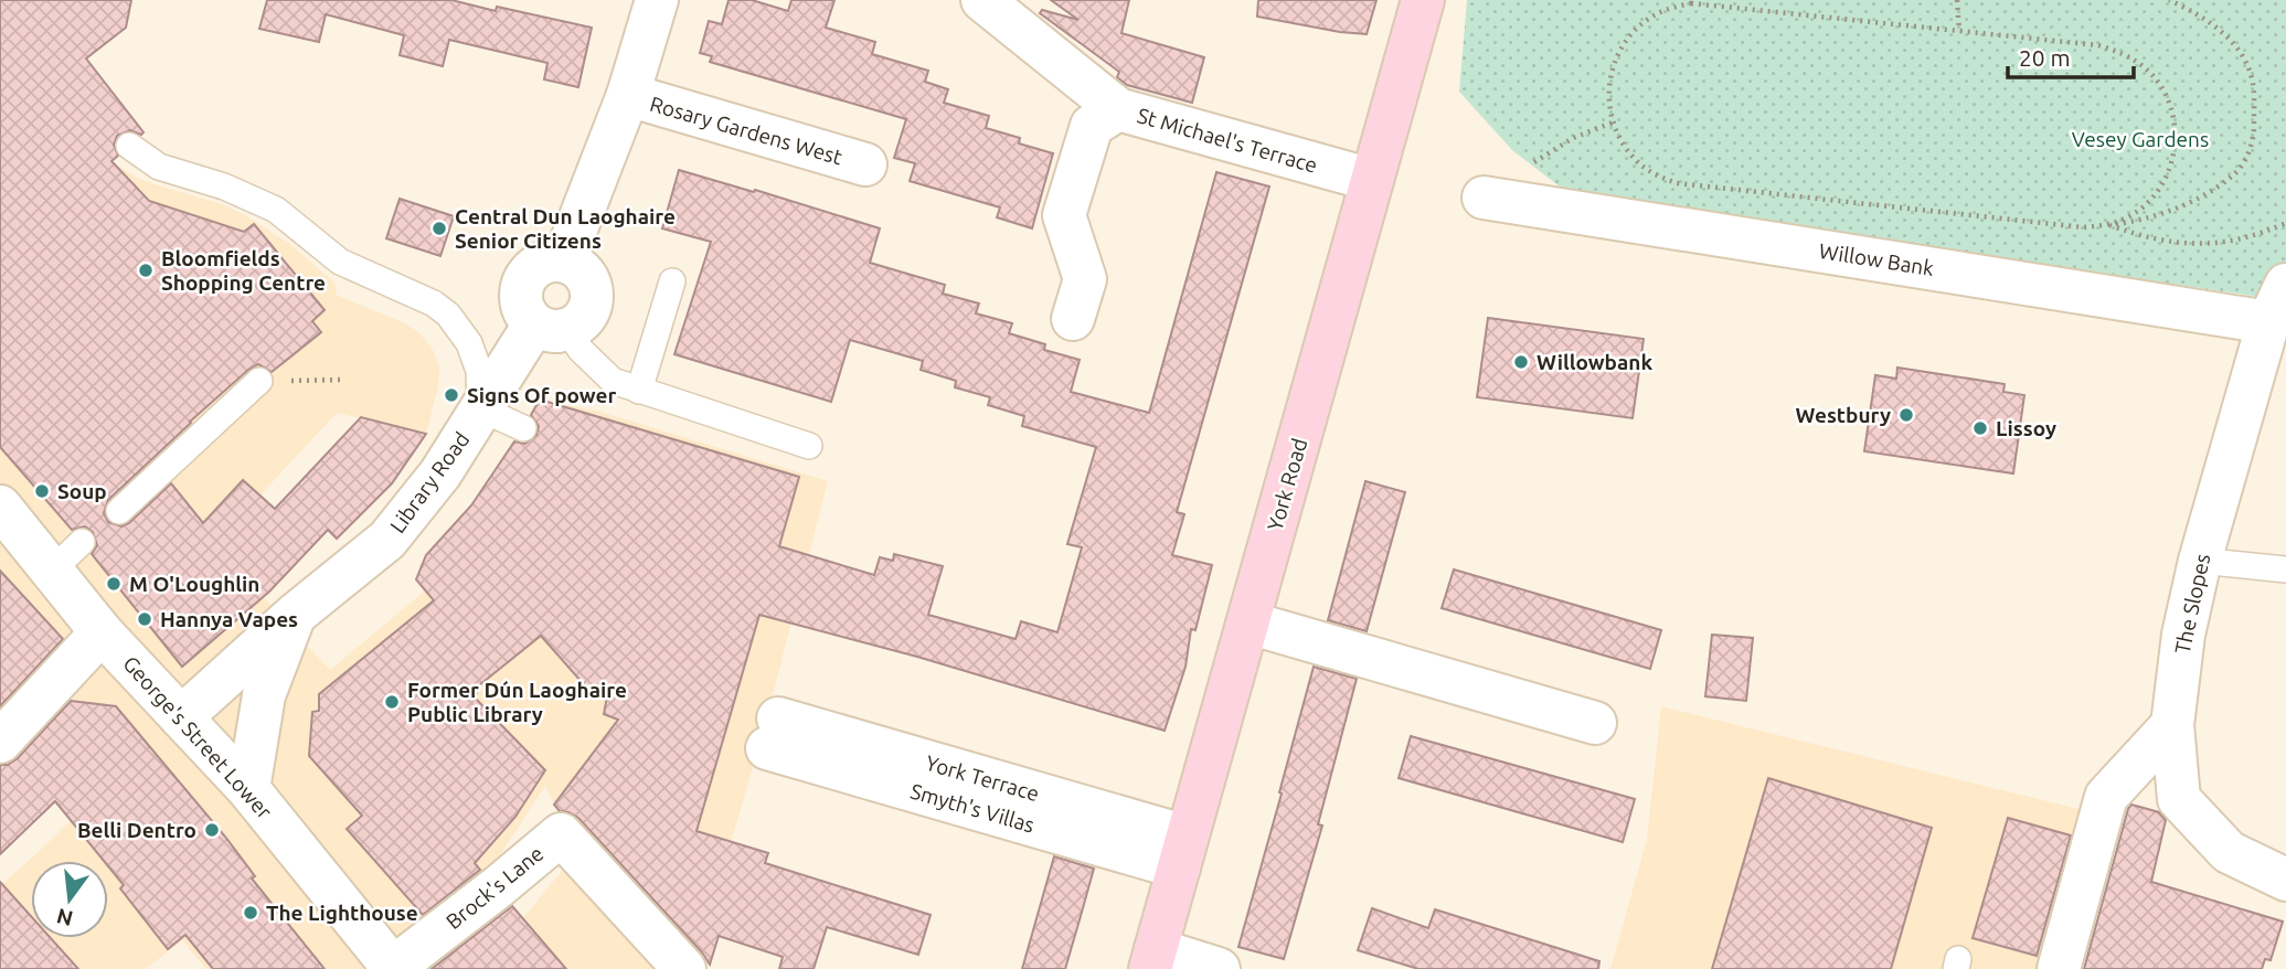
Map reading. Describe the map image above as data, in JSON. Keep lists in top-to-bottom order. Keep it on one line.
{"streets":{"main road":["York Road"],"street":["Rosary Gardens West","St Michael's Terrace","Willow Bank","Library Road","The Slopes","George's Street Lower","Smyth's Villas","Brock's Lane"]},"crossings":[["St Michael's Terrace","York Road"],["Willow Bank","The Slopes"],["Library Road","George's Street Lower"],["York Road","Smyth's Villas"],["George's Street Lower","Brock's Lane"]],"parks":["Vesey Gardens"],"places":["Central Dun Laoghaire Senior Citizens","Bloomfields Shopping Centre","Willowbank","Signs Of power","Westbury","Lissoy","Soup","M O'Loughlin","Hannya Vapes","Former Dún Laoghaire Public Library","Belli Dentro","The Lighthouse"],"scale_bar":"20 m","north":"bottom"}
